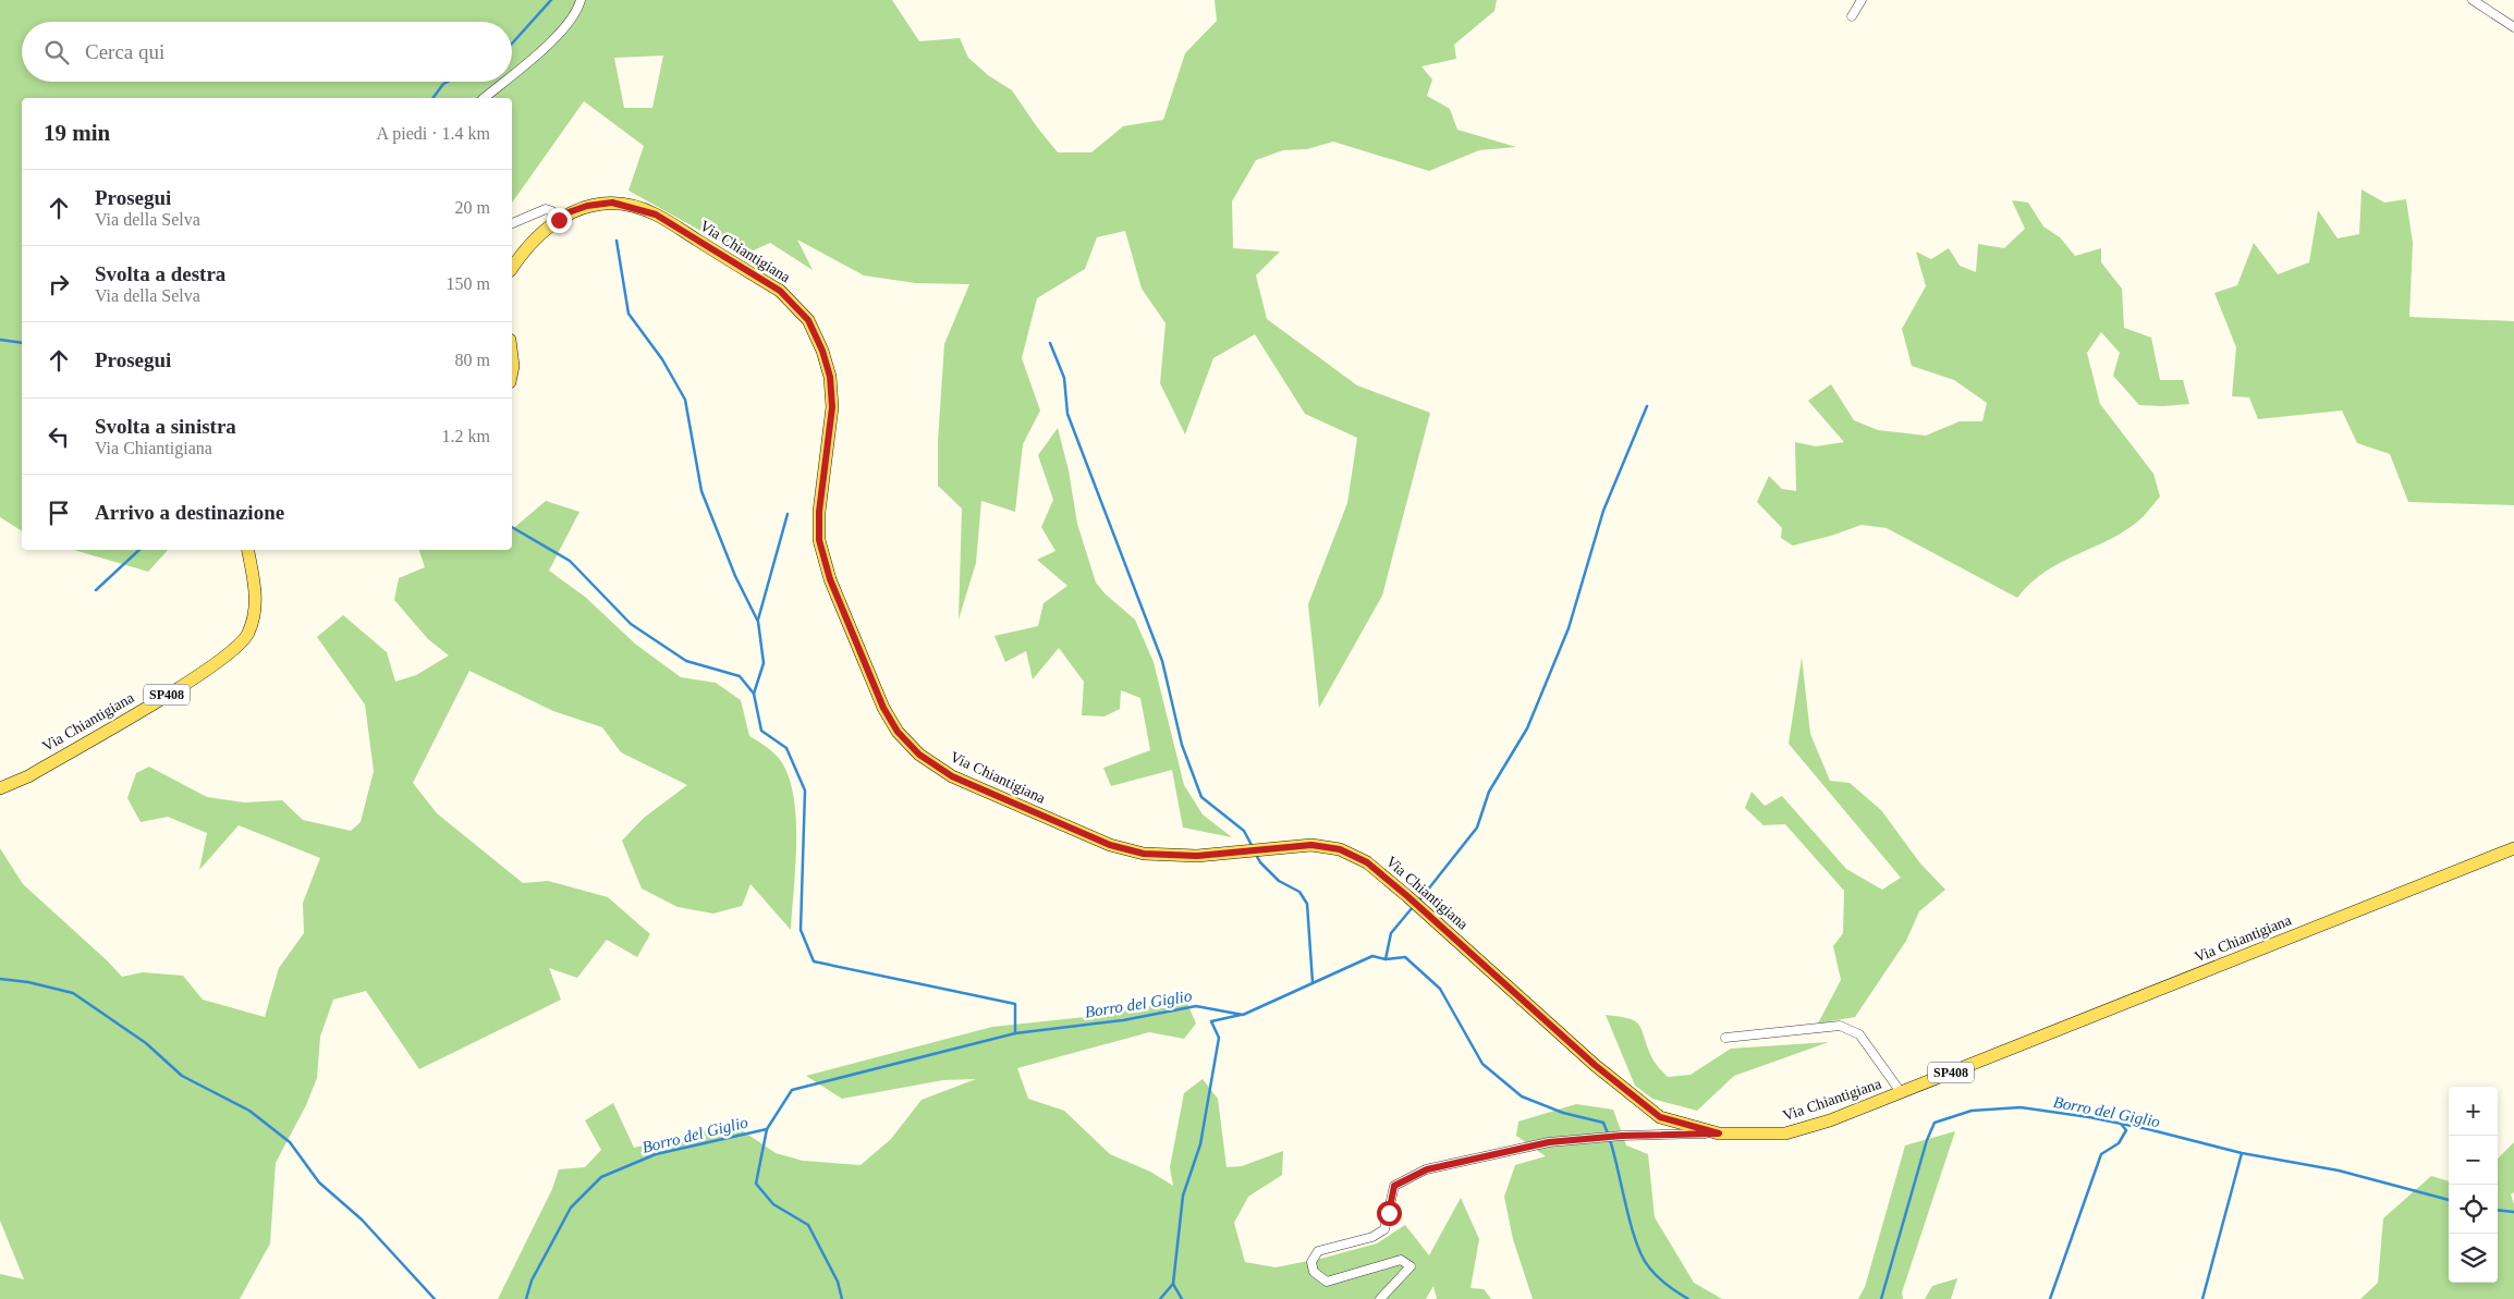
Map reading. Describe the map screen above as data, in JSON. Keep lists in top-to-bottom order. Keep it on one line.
{"streets":{"main road":["Via Chiantigiana","SP408"]},"water":["Borro del Giglio"],"page":{"search":"Cerca qui","heading":["19 min","A piedi · 1.4 km"],"list":[["Prosegui","Via della Selva","20 m"],["Svolta a destra","Via della Selva","150 m"],["Prosegui","80 m"],["Svolta a sinistra","Via Chiantigiana","1.2 km"],"Arrivo a destinazione"],"map_buttons":["+","−"]}}
